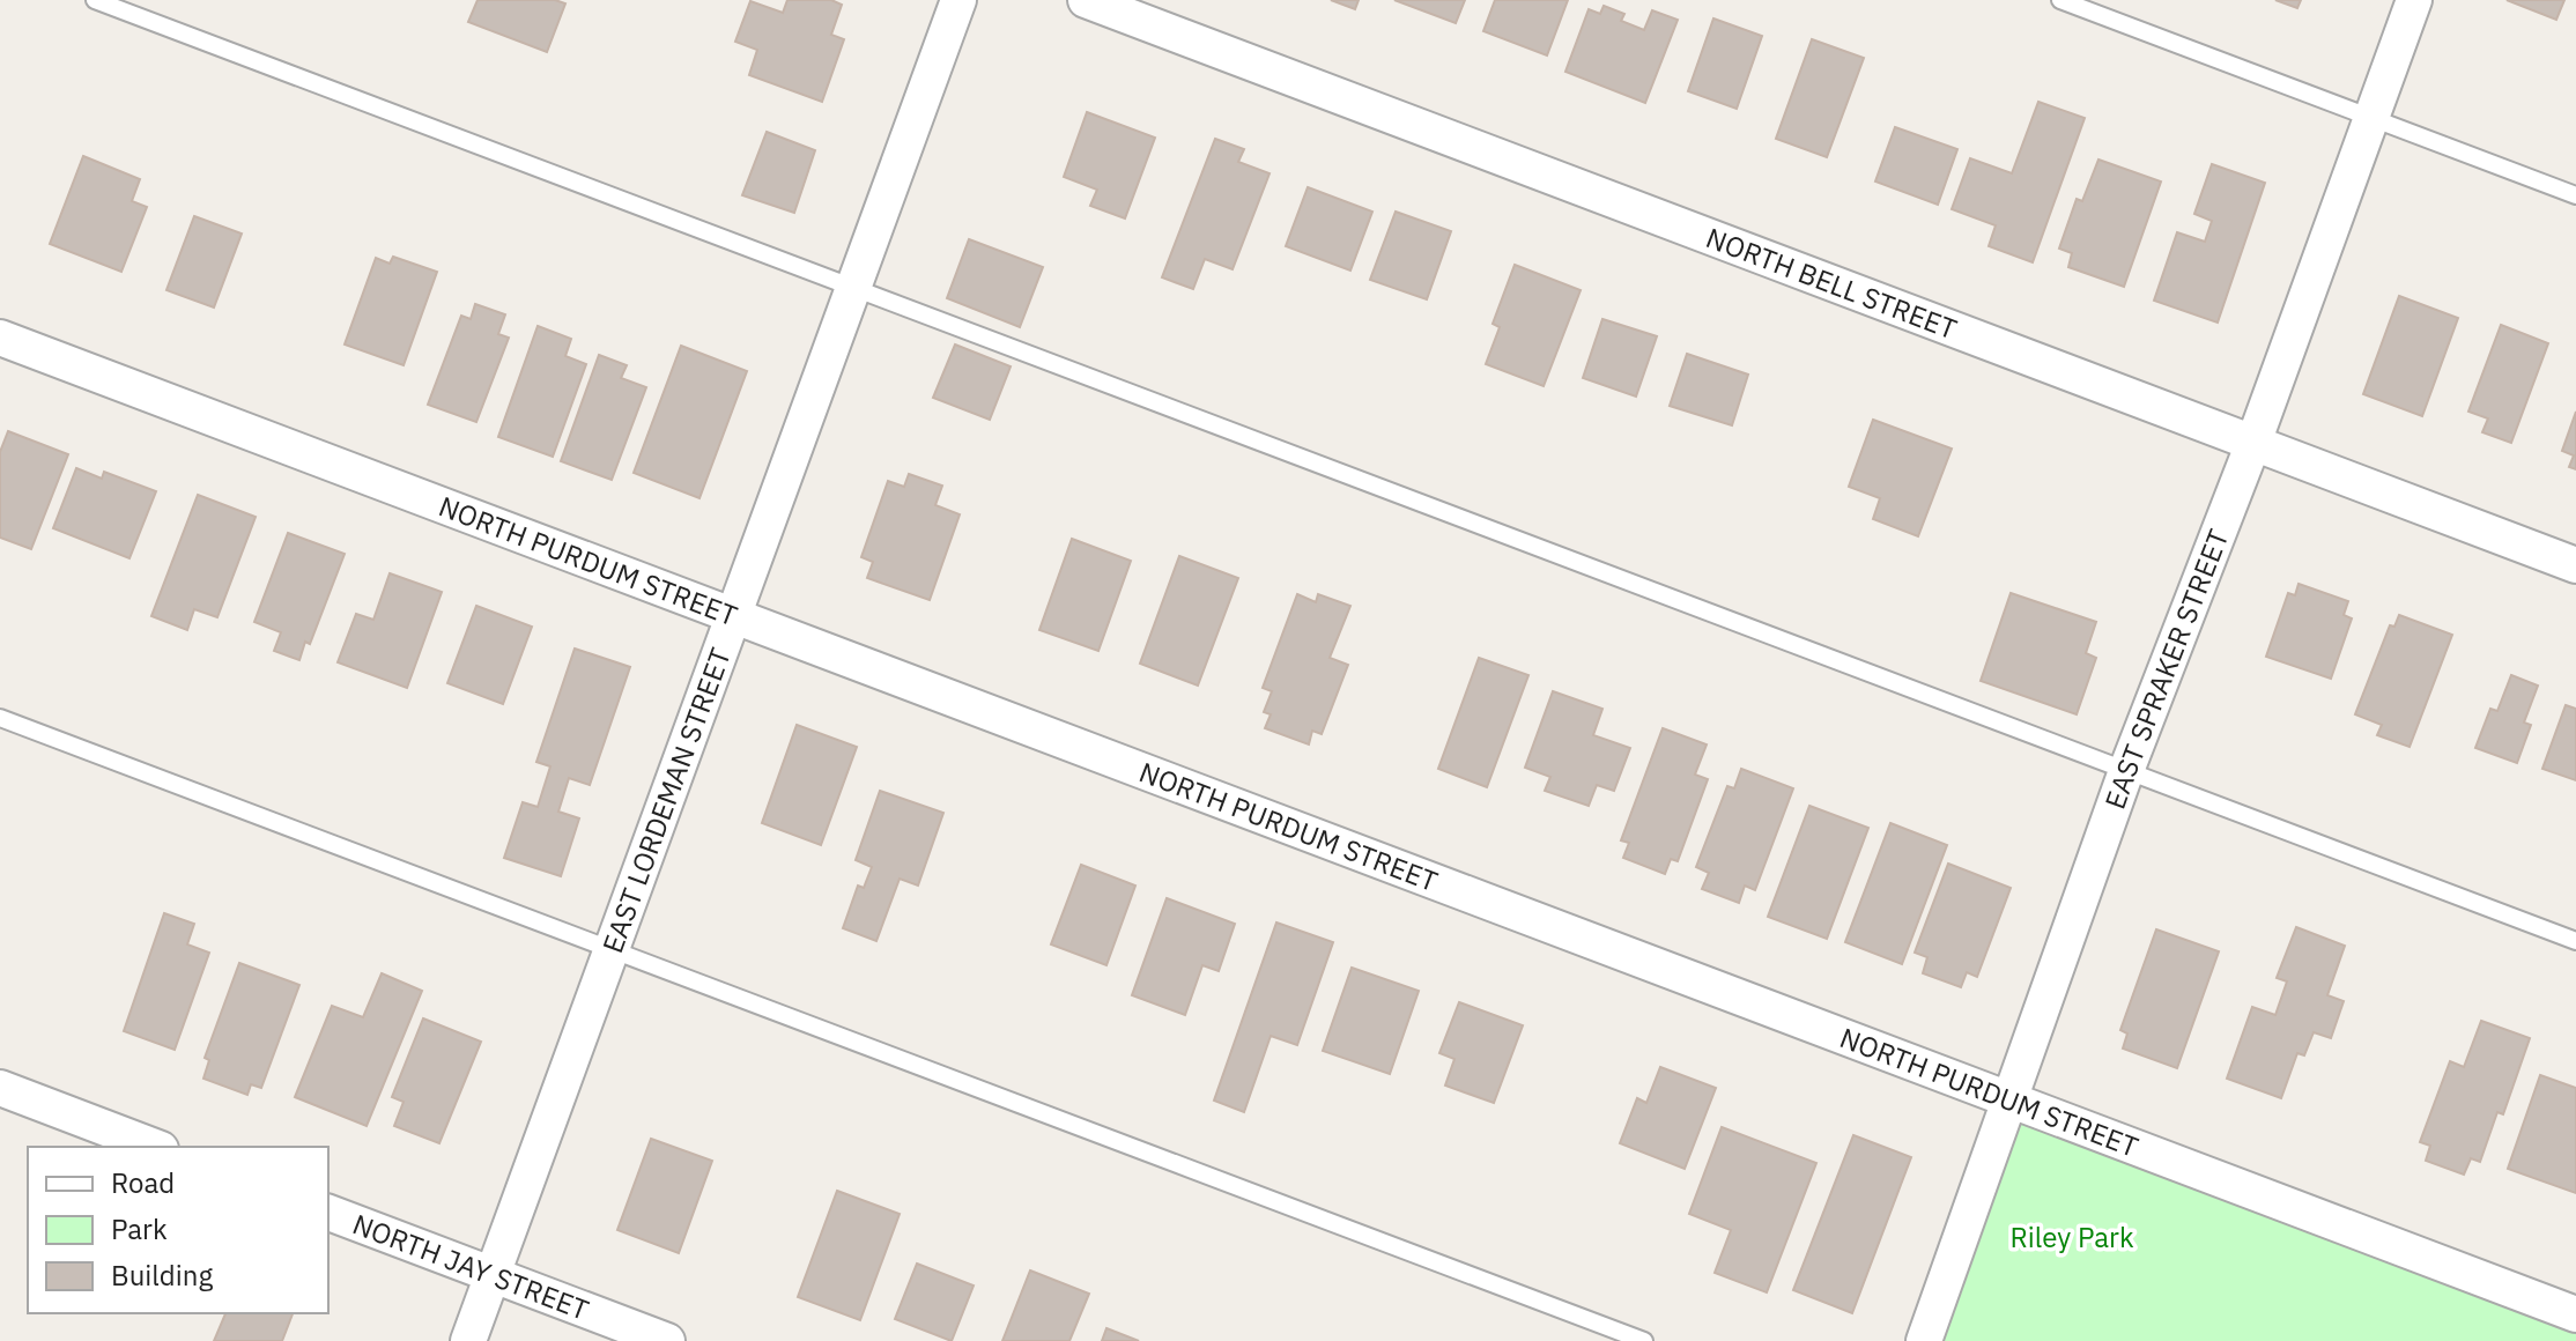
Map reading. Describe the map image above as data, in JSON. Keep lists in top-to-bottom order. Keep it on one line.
{"streets":{"street":["NORTH BELL STREET","NORTH PURDUM STREET","EAST SPRAKER STREET","EAST LORDEMAN STREET","NORTH JAY STREET"]},"crossings":[["NORTH BELL STREET","EAST SPRAKER STREET"],["NORTH PURDUM STREET","EAST SPRAKER STREET"],["NORTH PURDUM STREET","EAST LORDEMAN STREET"],["EAST LORDEMAN STREET","NORTH JAY STREET"]],"parks":["Riley Park"],"legend":["Road","Park","Building"]}
